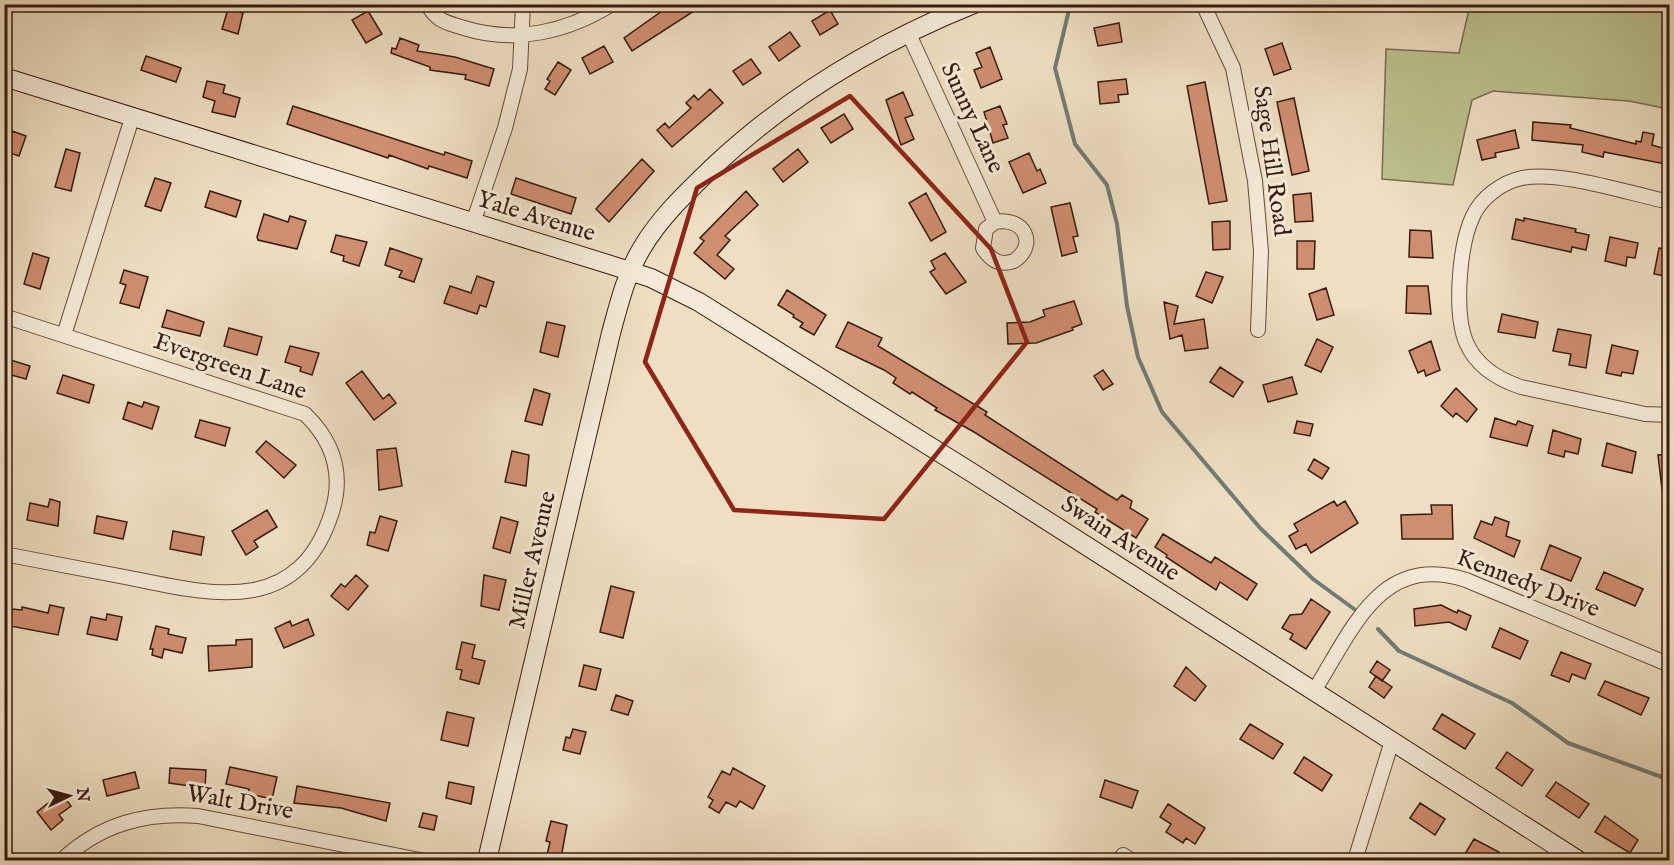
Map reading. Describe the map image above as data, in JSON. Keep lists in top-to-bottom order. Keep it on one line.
{"streets":{"street":["Sunny Lane","Sage Hill Road","Yale Avenue","Evergreen Lane","Swain Avenue","Miller Avenue","Kennedy Drive","Walt Drive"]},"crossings":[["Yale Avenue","Swain Avenue"],["Yale Avenue","Miller Avenue"],["Swain Avenue","Miller Avenue"],["Swain Avenue","Kennedy Drive"]],"north":"right"}
